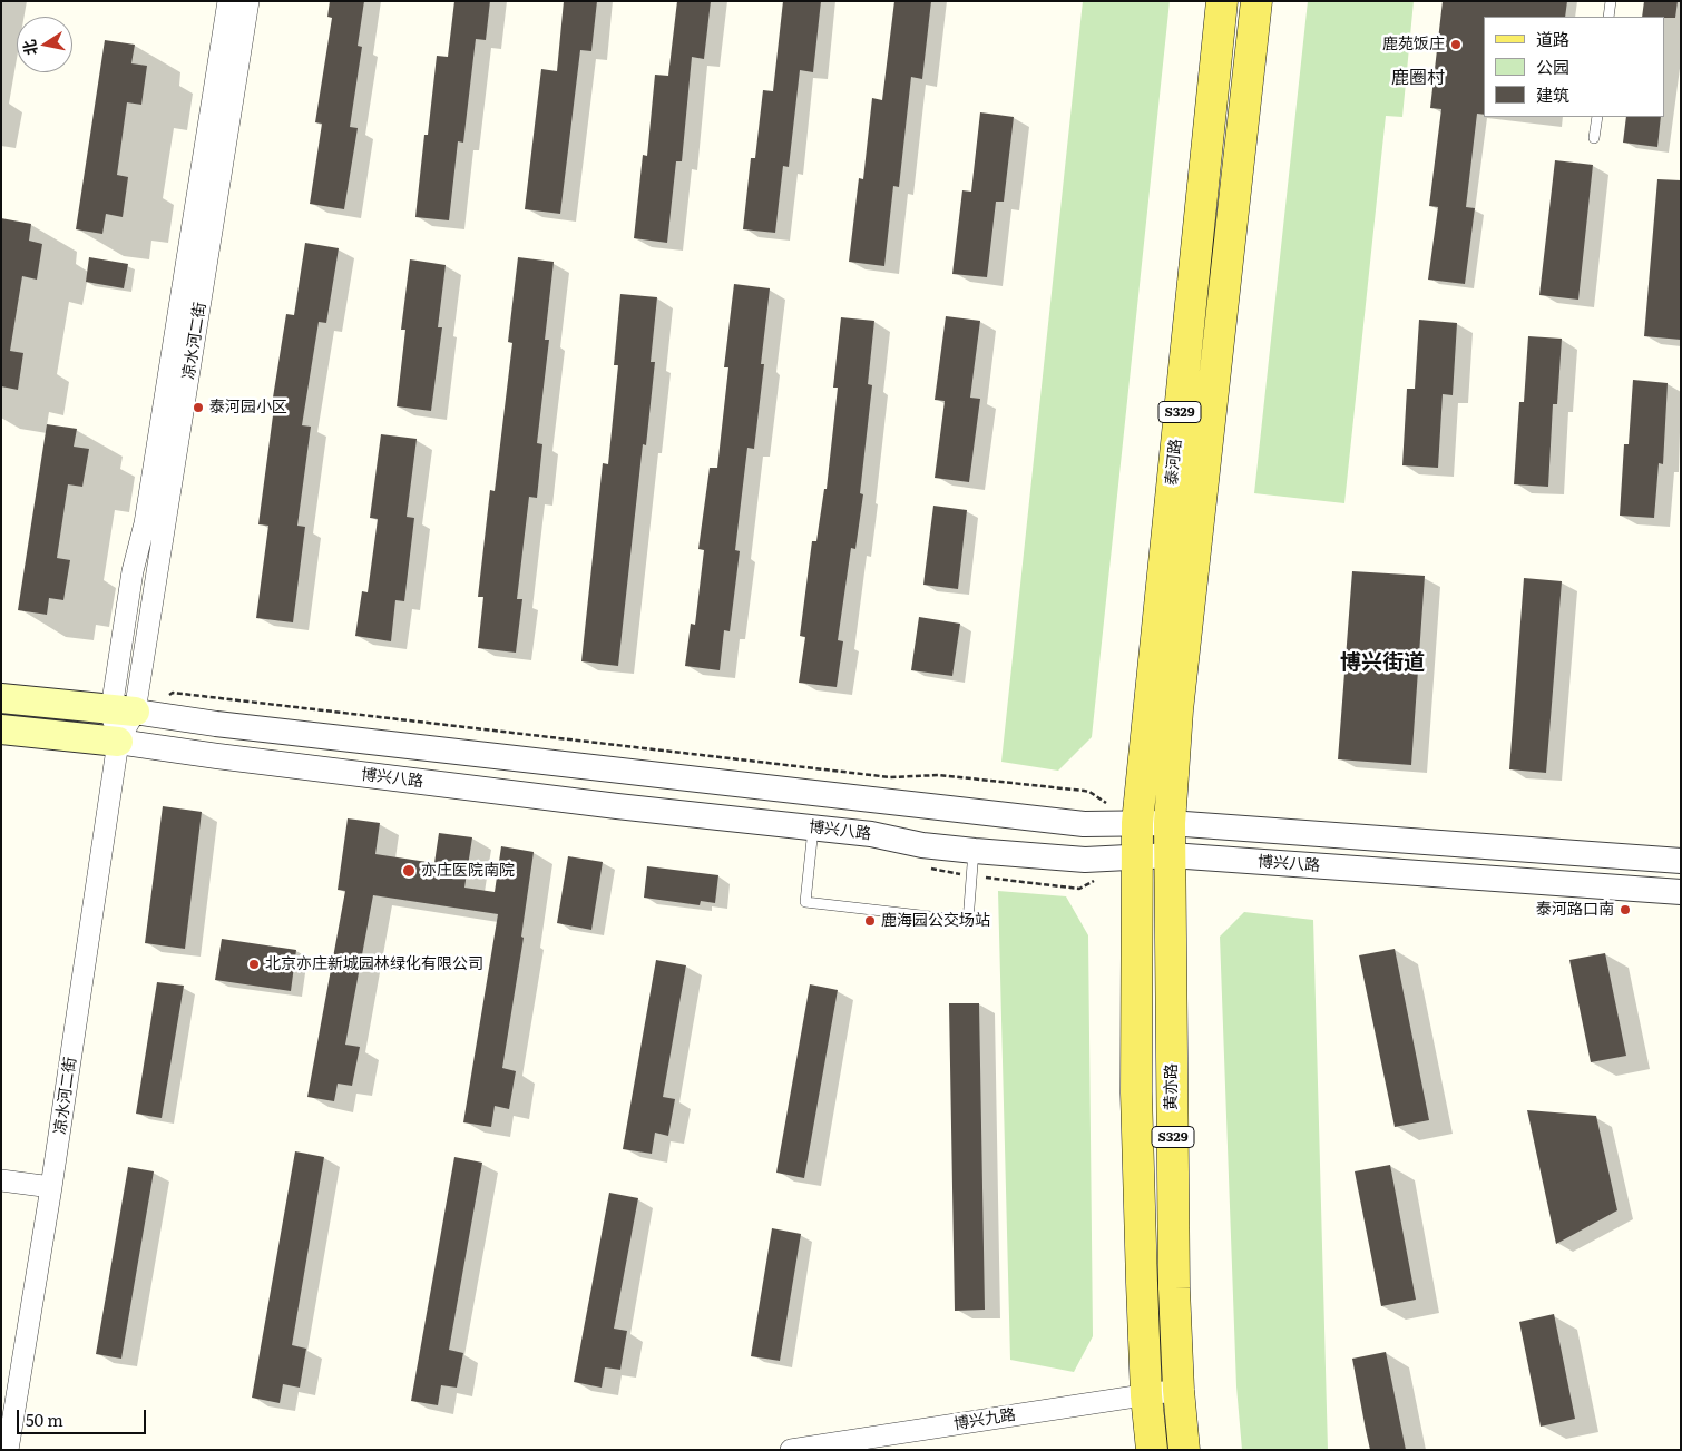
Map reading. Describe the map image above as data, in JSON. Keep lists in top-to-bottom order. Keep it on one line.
{"streets":{"main road":["S329","泰河路","博兴八路","黄亦路"],"street":["凉水河二街","博兴九路"]},"crossings":[["凉水河二街","博兴八路"],["S329","泰河路"],["S329","博兴八路"],["S329","博兴九路"],["泰河路","博兴八路"],["泰河路","黄亦路"],["博兴八路","黄亦路"],["黄亦路","博兴九路"]],"districts":["鹿圈村","博兴街道"],"places":["鹿苑饭庄","泰河园小区","亦庄医院南院","泰河路口南","鹿海园公交场站","北京亦庄新城园林绿化有限公司"],"legend":["道路","公园","建筑"],"scale_bar":"50 m","north":"left"}
